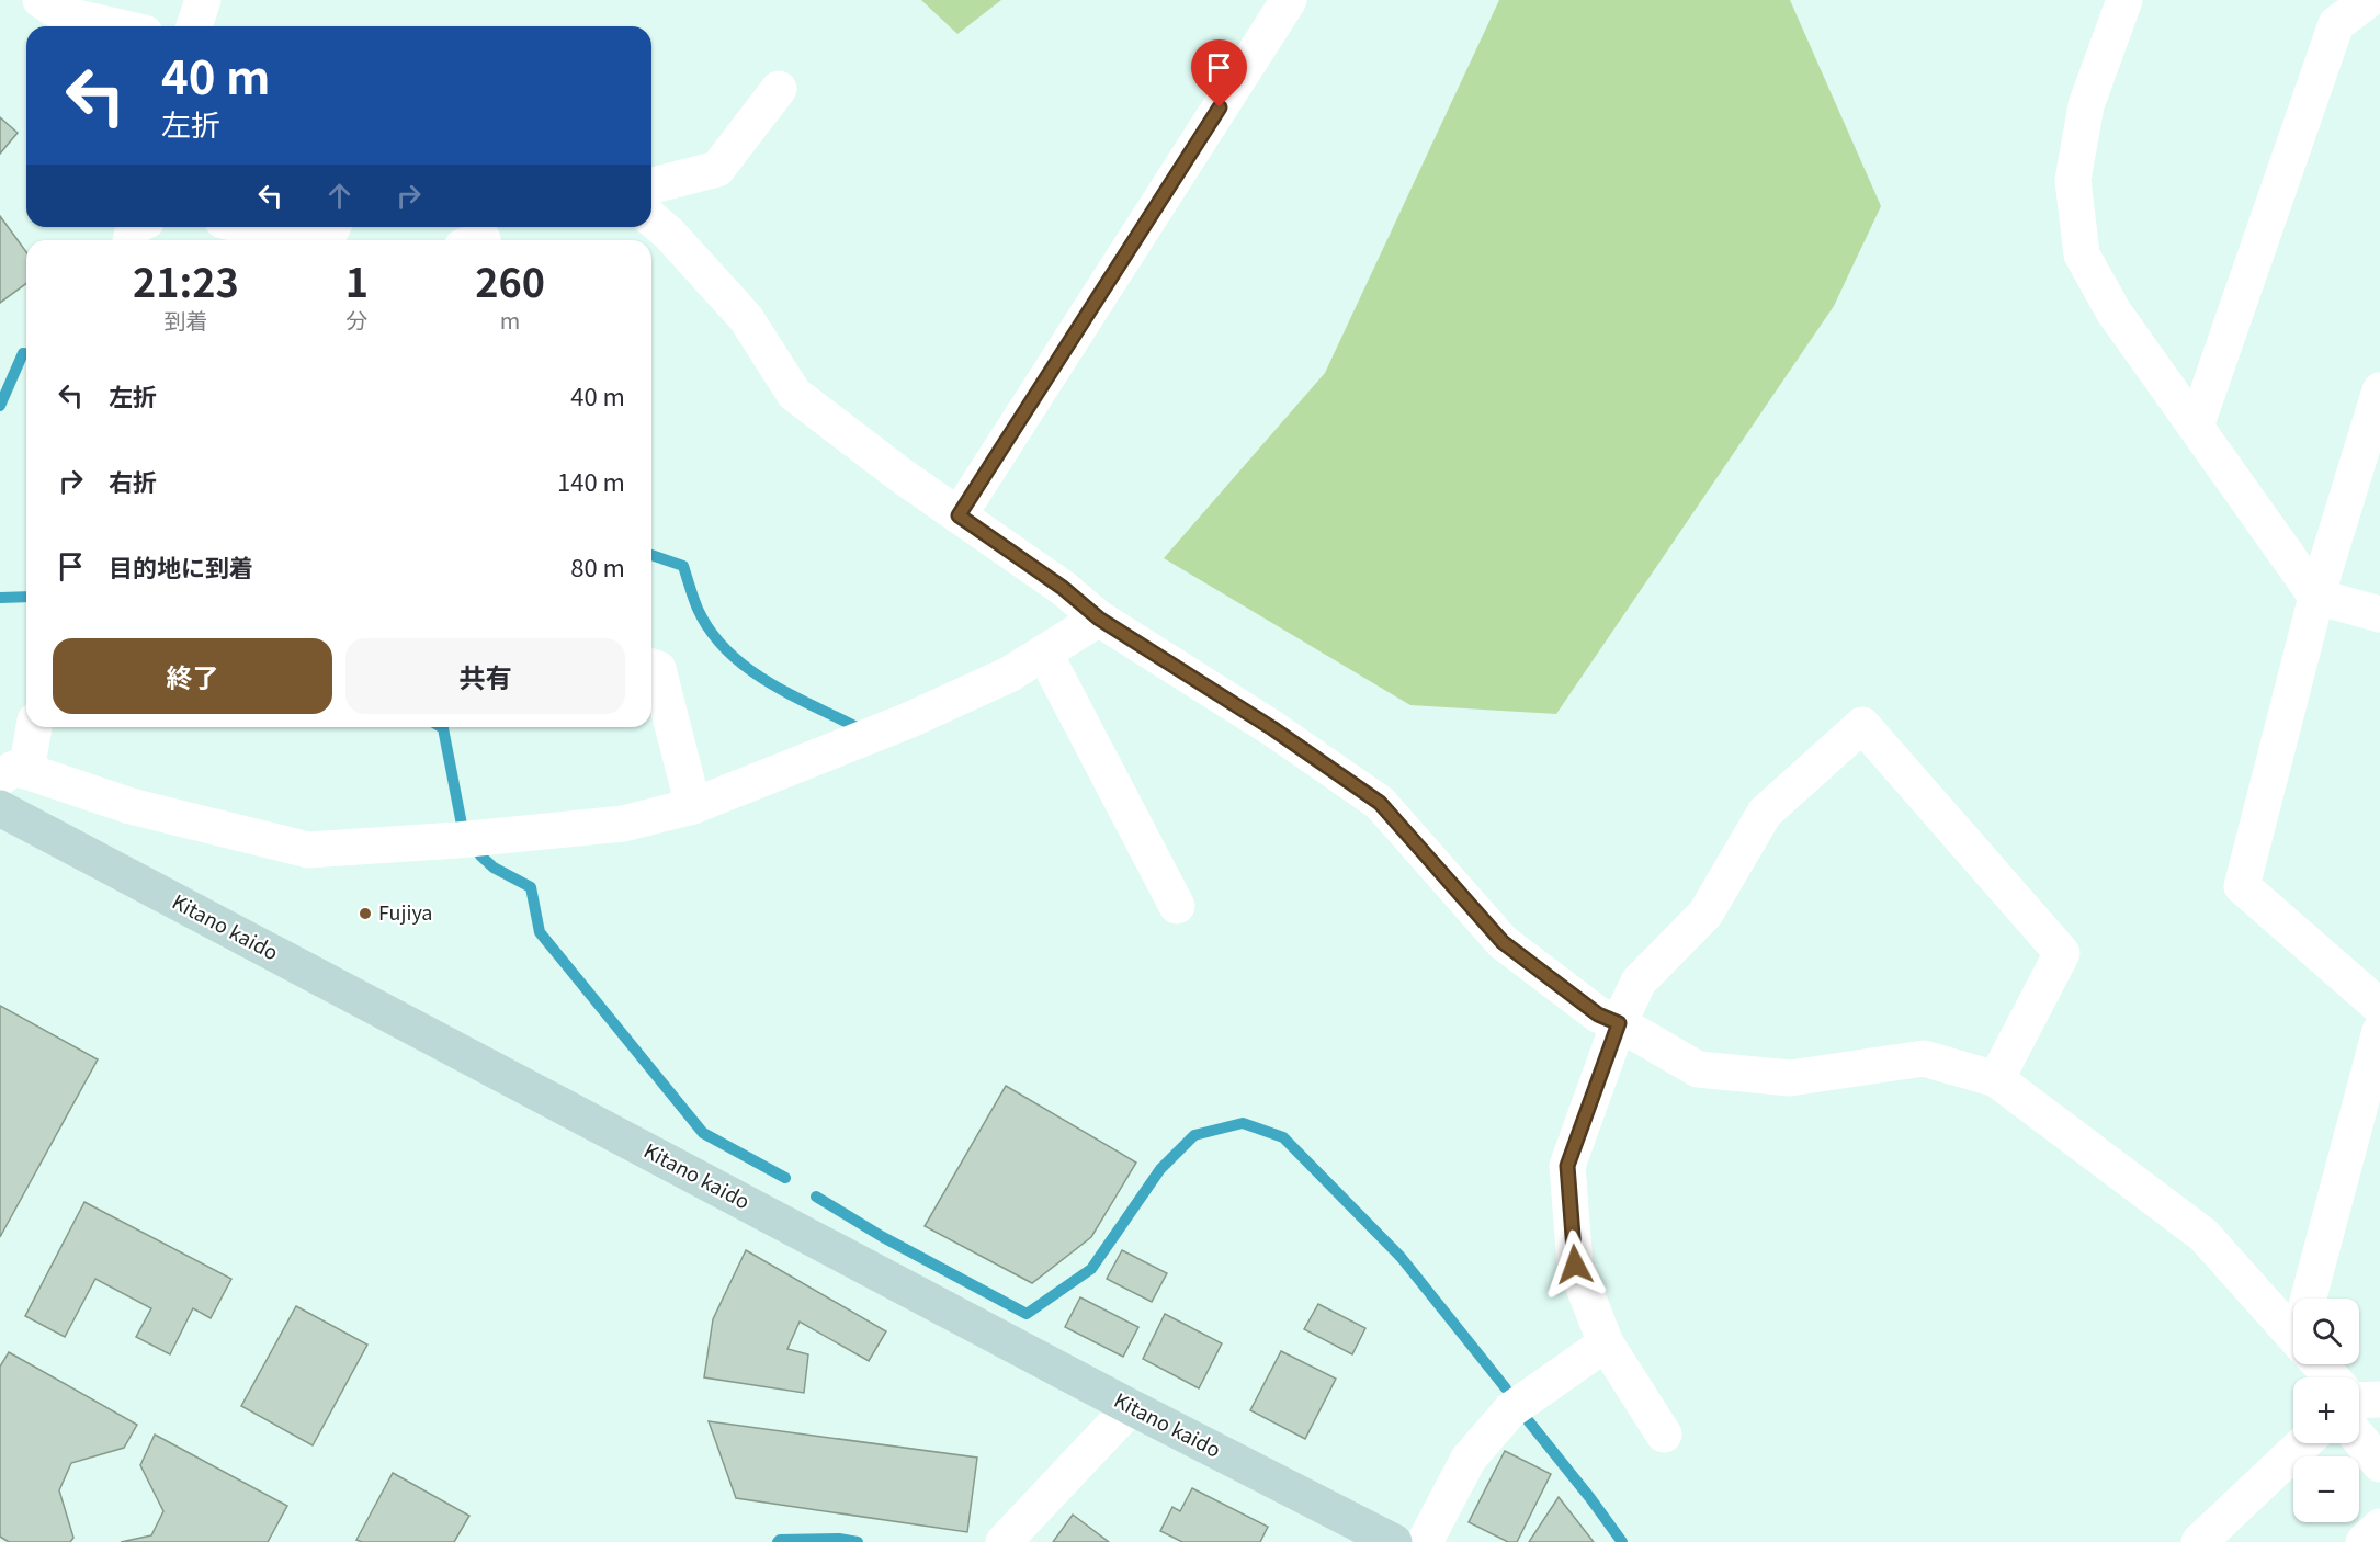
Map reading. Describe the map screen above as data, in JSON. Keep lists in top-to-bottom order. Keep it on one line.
{"streets":{"main road":["Kitano kaido"]},"places":["Fujiya"],"page":{"turn":["40 m","左折"],"eta":["21:23","到着","1","分","260","m"],"list":[{"name":"左折","value":"40 m"},{"name":"右折","value":"140 m"},{"name":"目的地に到着","value":"80 m"}],"buttons":["終了","共有"],"map_buttons":["+","−"]}}
